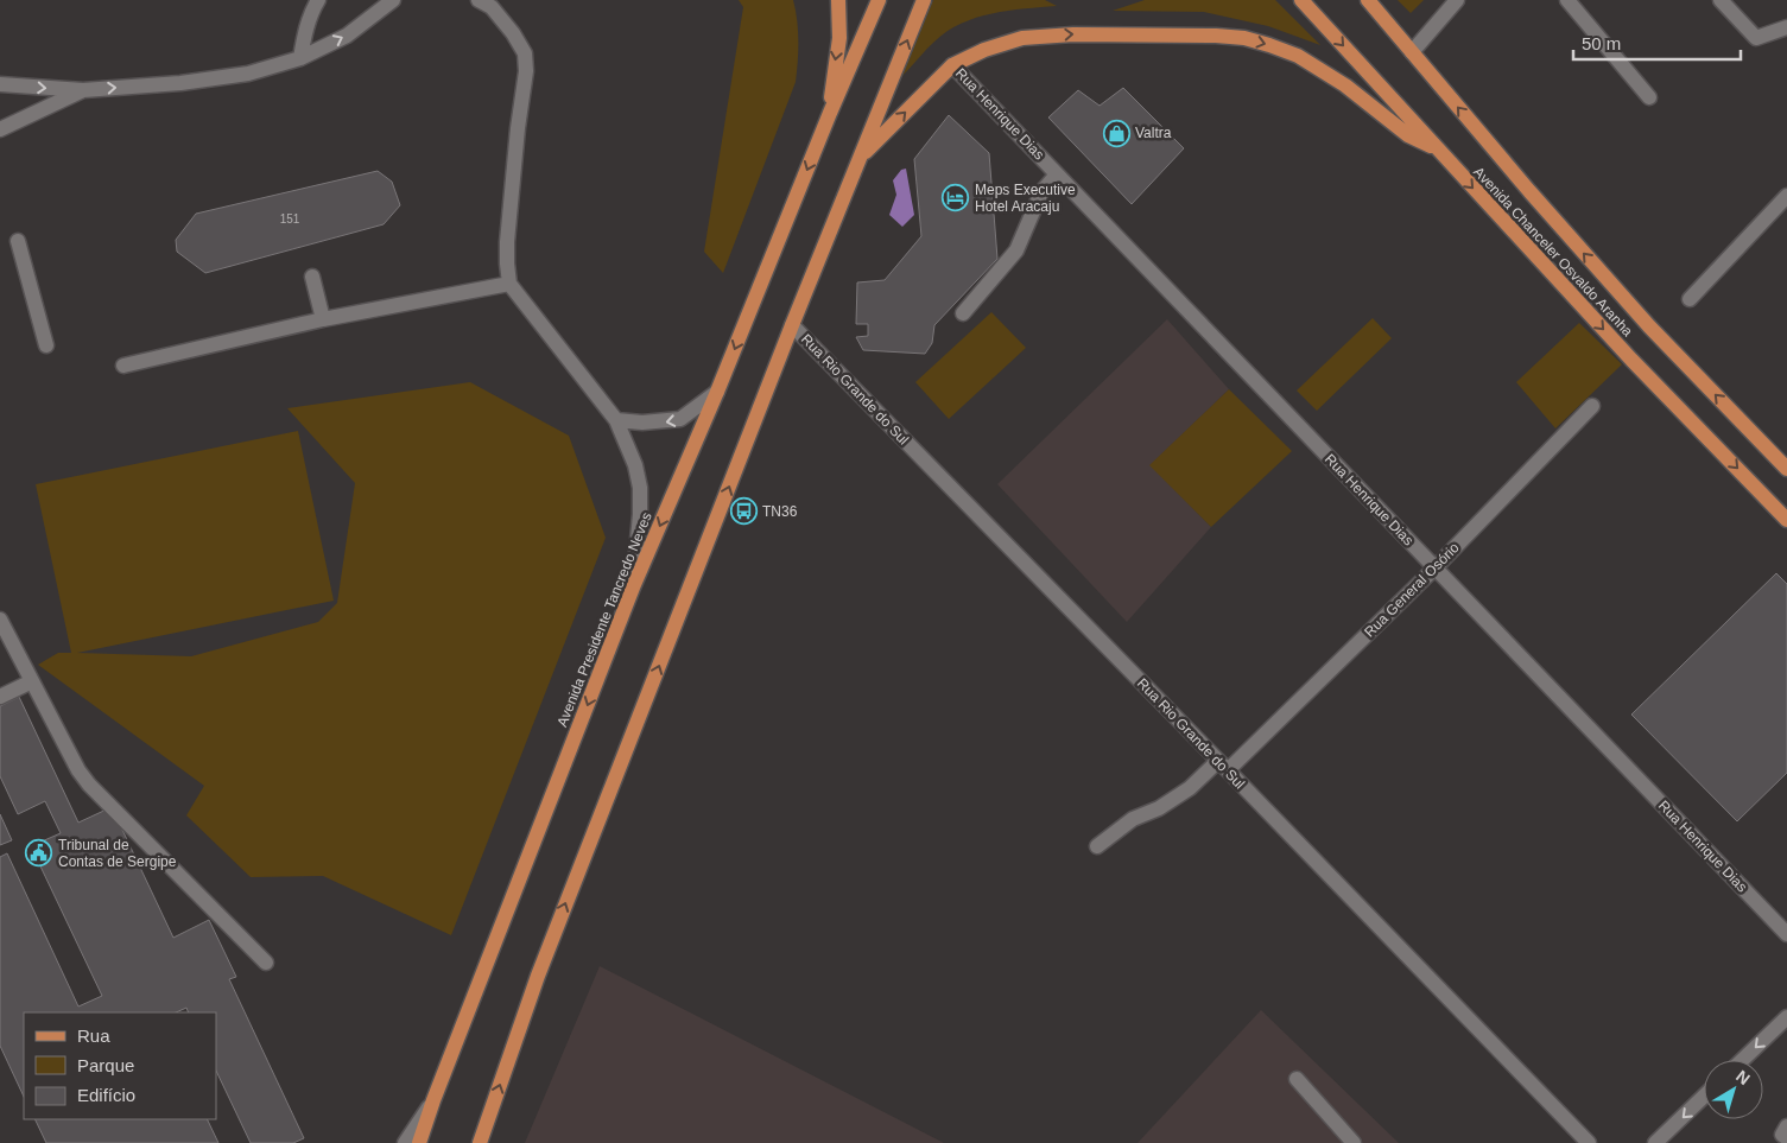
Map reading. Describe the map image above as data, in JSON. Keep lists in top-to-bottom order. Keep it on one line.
{"streets":{"main road":["Avenida Chanceler Osvaldo Aranha","Avenida Presidente Tancredo Neves"],"street":["Rua Henrique Dias","Rua Rio Grande do Sul","Rua General Osório"]},"crossings":[["Rua Henrique Dias","Rua General Osório"],["Rua Rio Grande do Sul","Rua General Osório"]],"places":{"shop":["Valtra"],"hotel":["Meps Executive Hotel Aracaju"],"bus stop":["TN36"],"public building":["Tribunal de Contas de Sergipe"]},"house_numbers":["151"],"legend":["Rua","Parque","Edifício"],"scale_bar":"50 m","north":"top right"}
